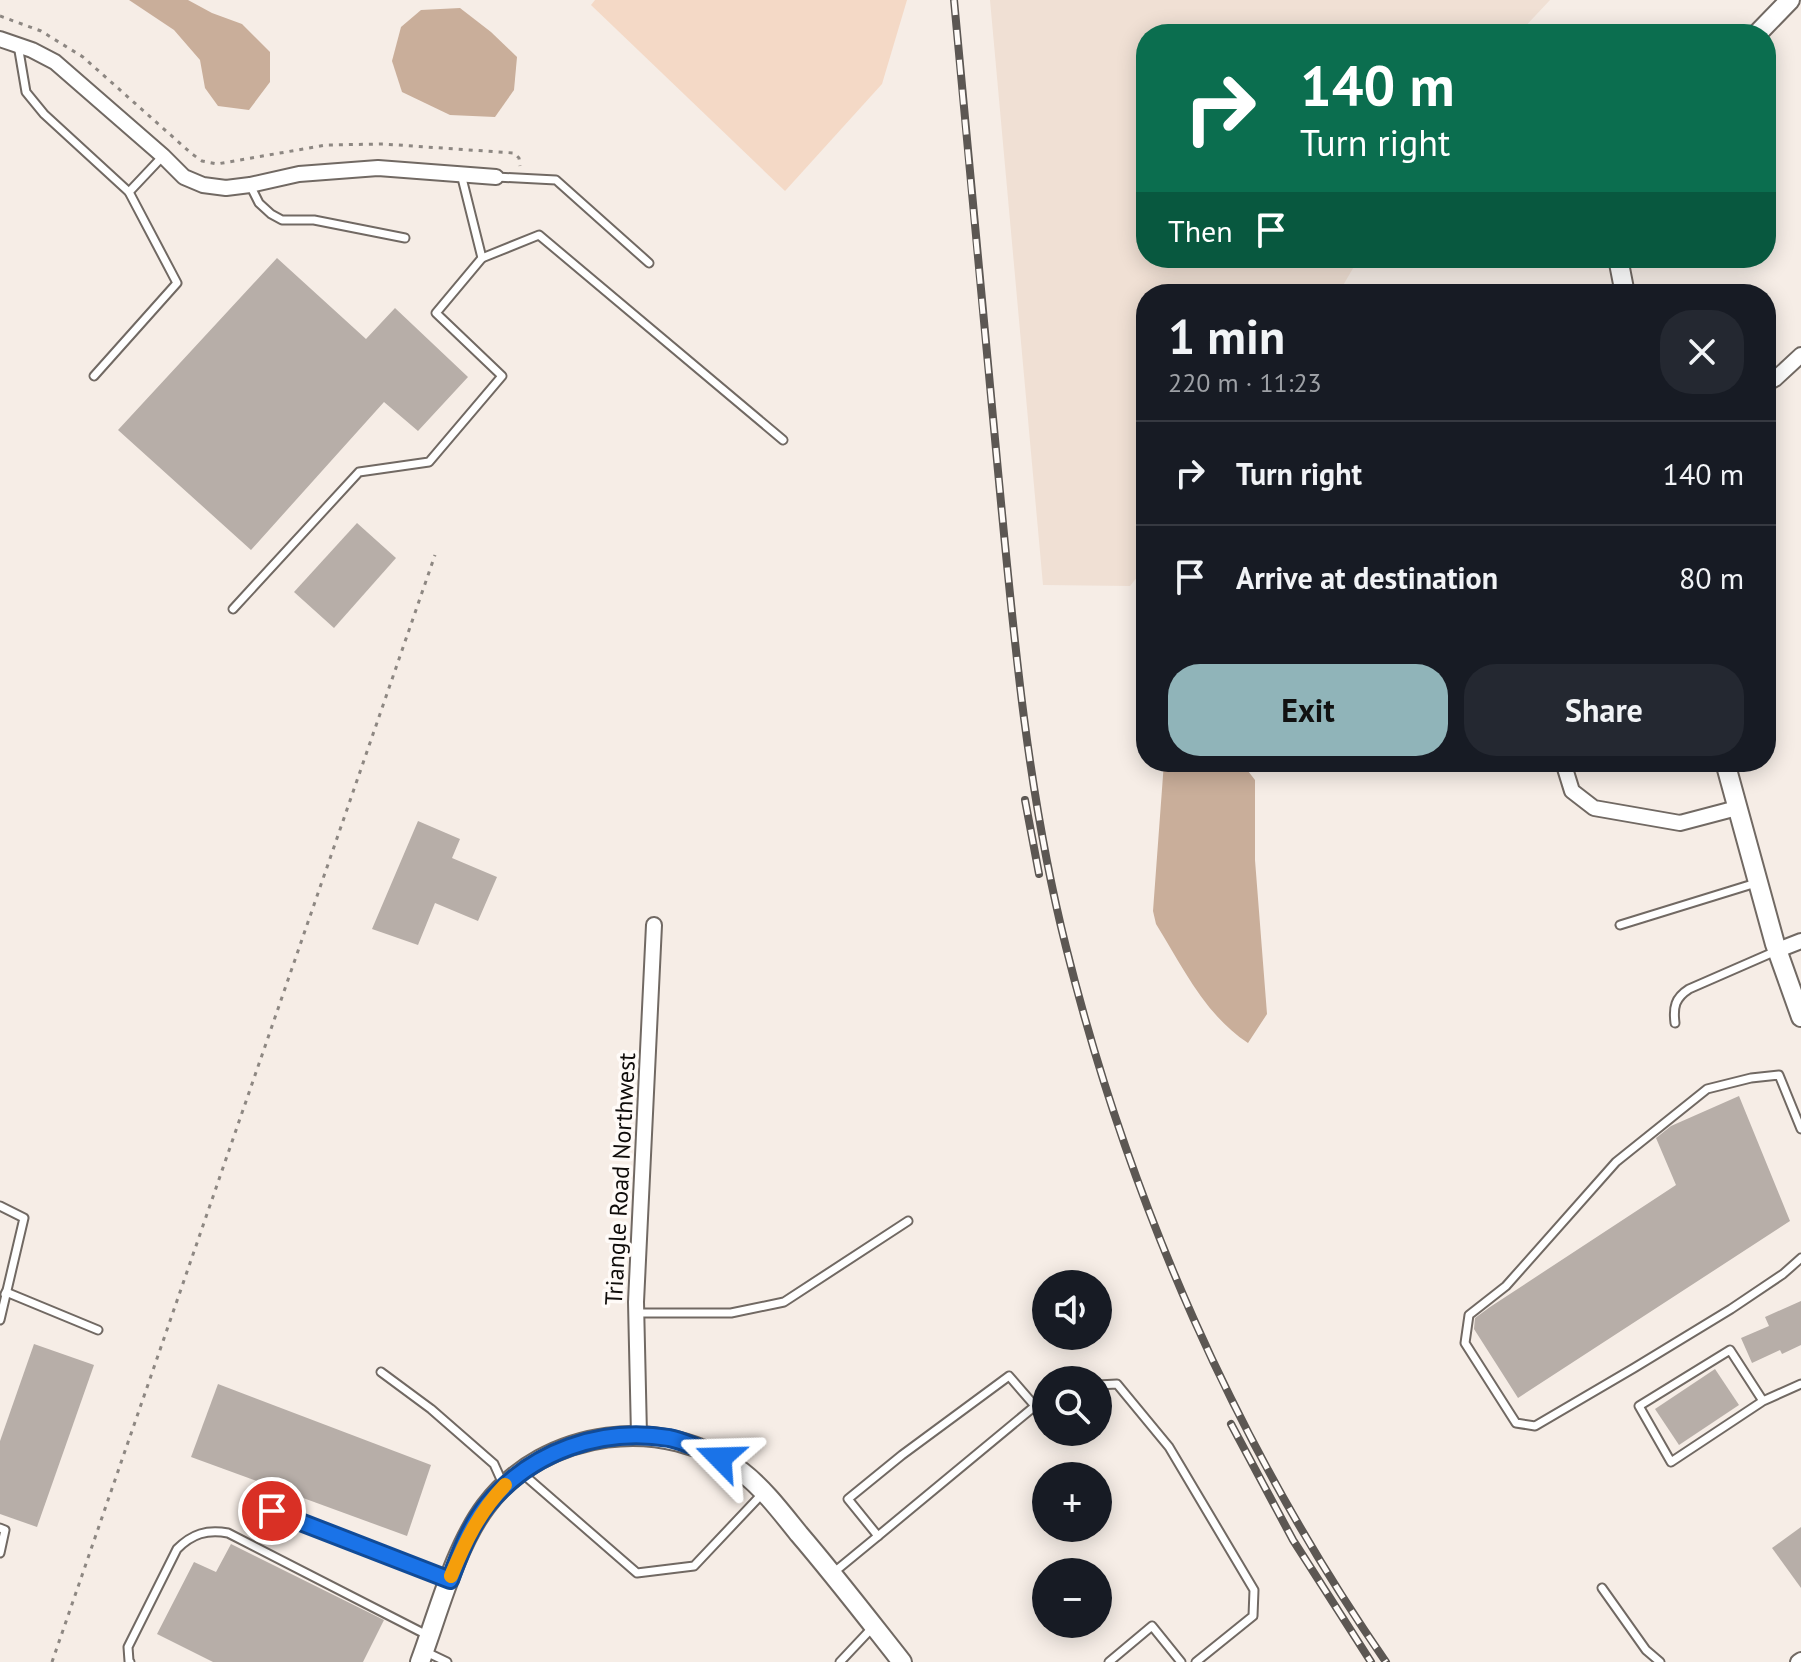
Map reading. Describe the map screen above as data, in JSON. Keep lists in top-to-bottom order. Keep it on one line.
{"streets":{"street":["Triangle Road Northwest"]},"page":{"turn":["140 m","Turn right"],"then":"Then","heading":["1 min","220 m · 11:23"],"list":[{"name":"Turn right","value":"140 m"},{"name":"Arrive at destination","value":"80 m"}],"buttons":["Exit","Share"],"map_buttons":["+","−"]}}
